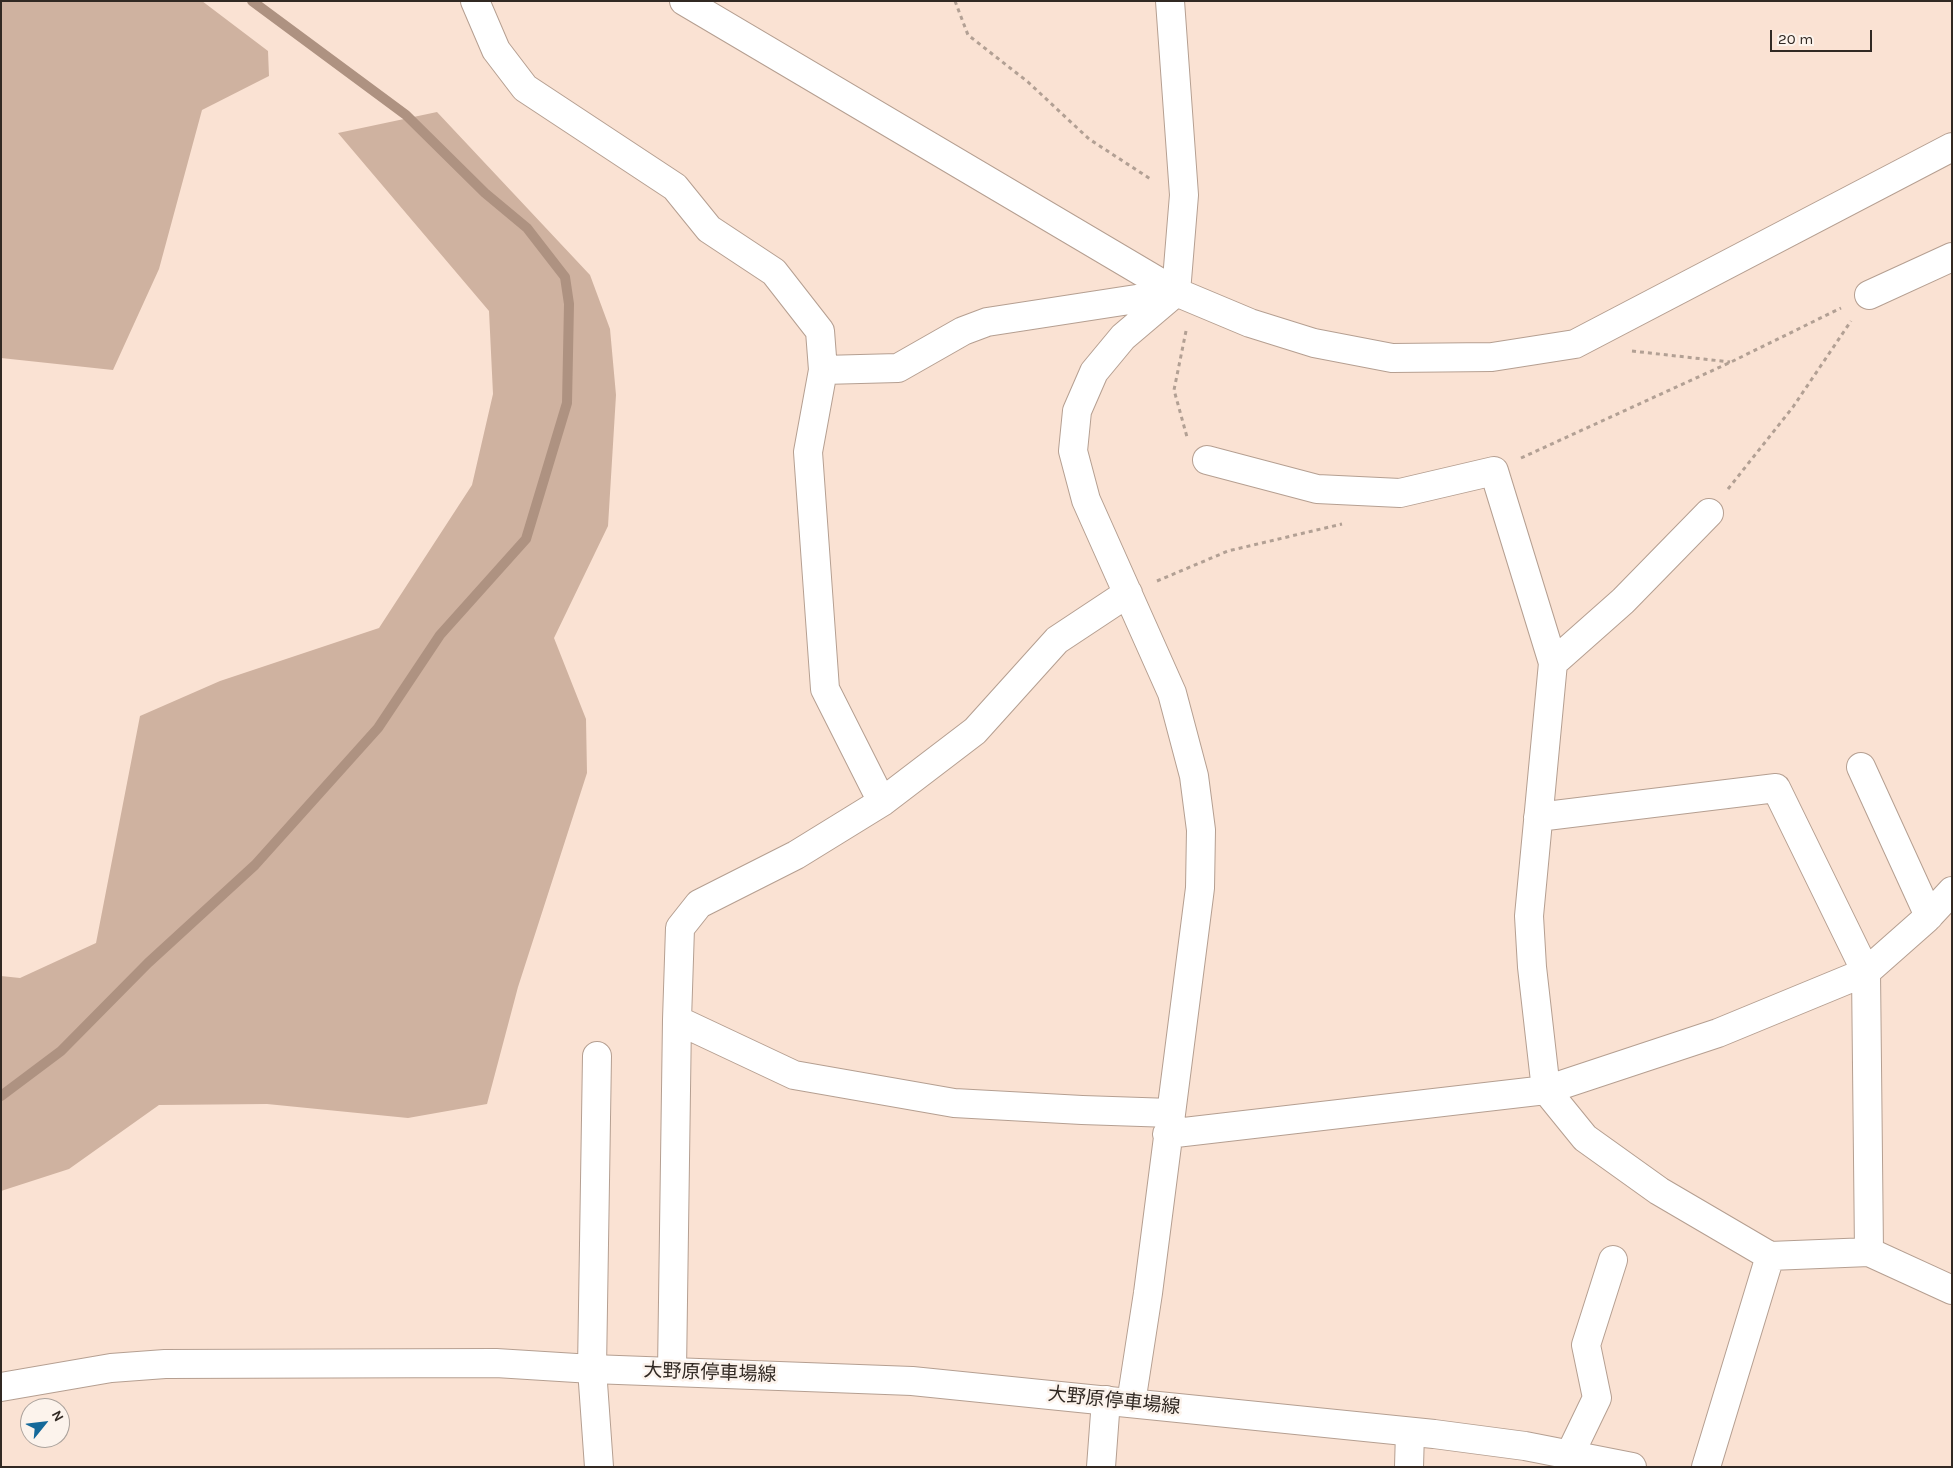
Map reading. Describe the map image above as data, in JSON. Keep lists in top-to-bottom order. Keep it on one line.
{"streets":{"street":["大野原停車場線"]},"scale_bar":"20 m","north":"top right"}
